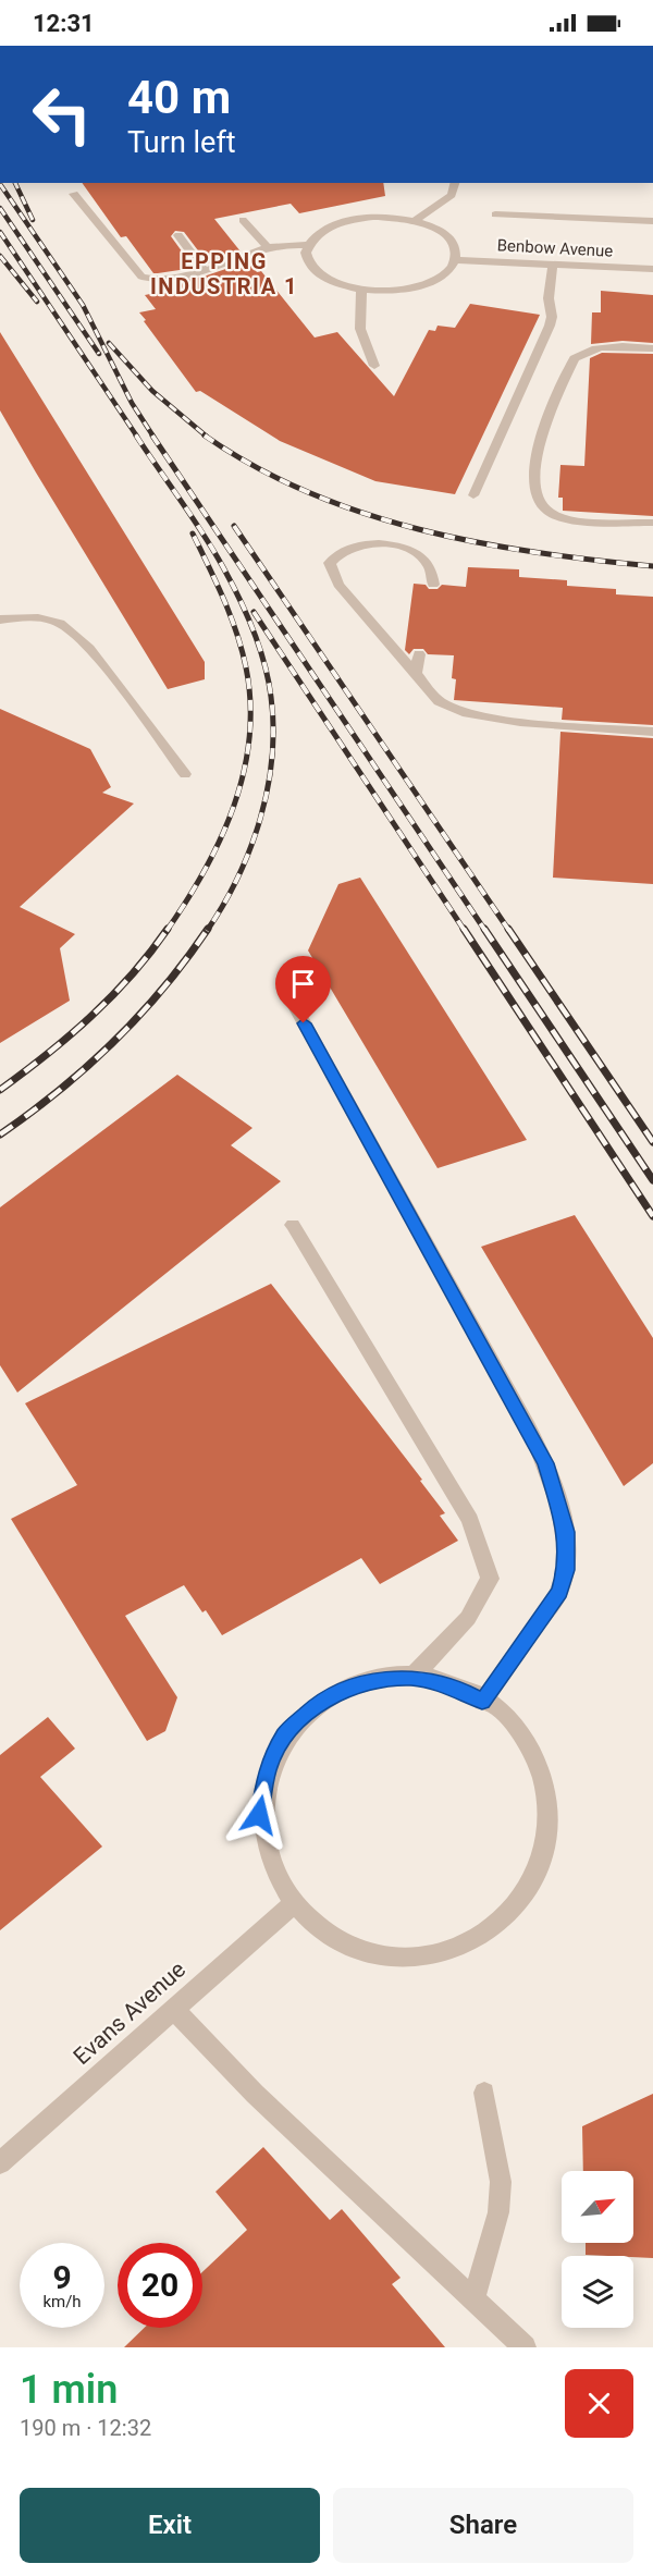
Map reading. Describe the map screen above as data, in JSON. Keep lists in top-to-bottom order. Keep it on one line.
{"streets":{"lane":["Benbow Avenue","Evans Avenue"]},"districts":["EPPING INDUSTRIA 1"],"north":"top right","page":{"status":"12:31","turn":["40 m","Turn left"],"speed":"9 km/h","limit":"20","heading":["1 min","190 m · 12:32"],"buttons":["Exit","Share"]}}
